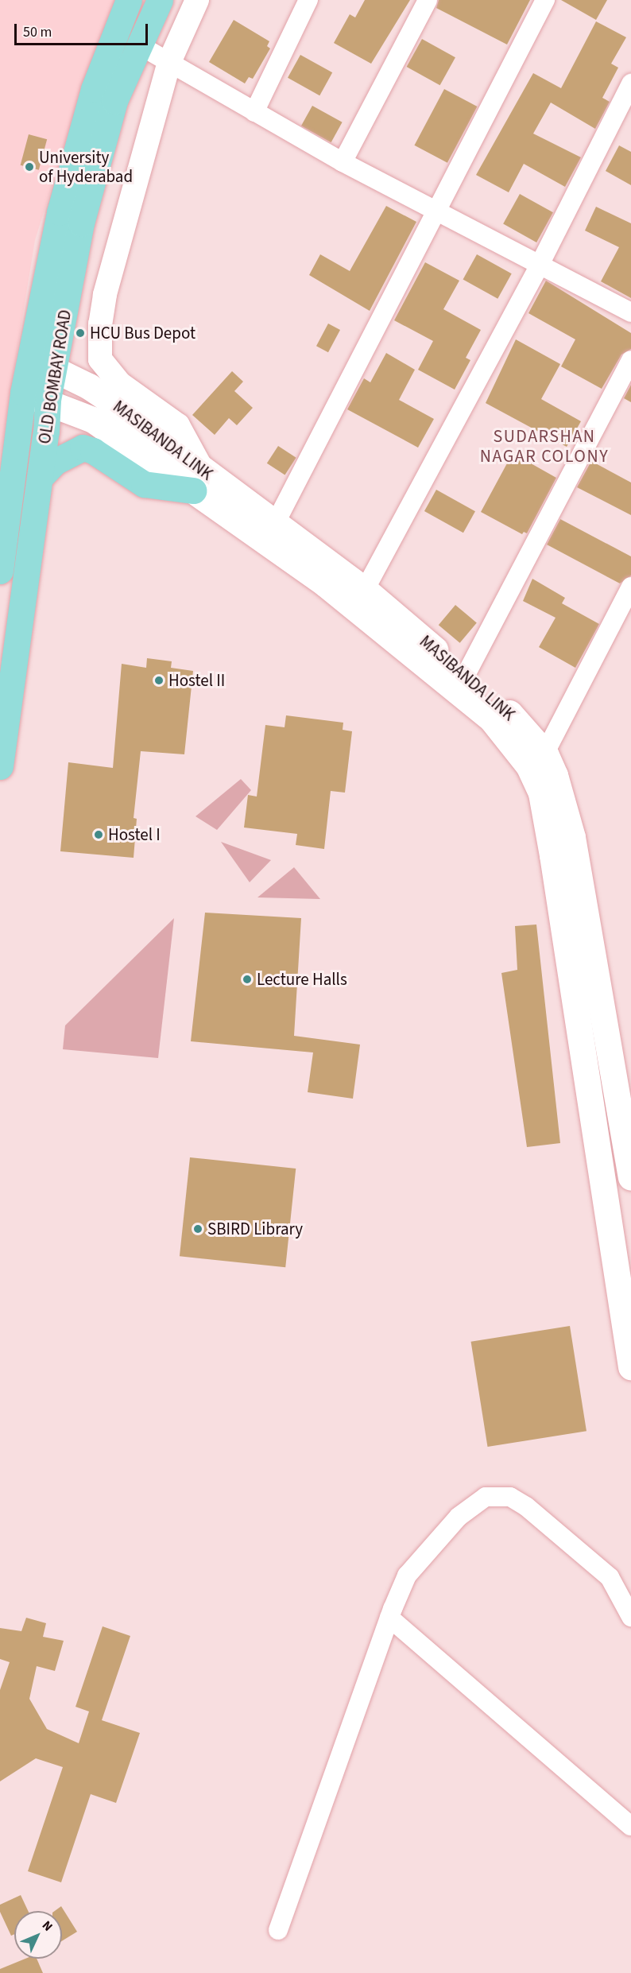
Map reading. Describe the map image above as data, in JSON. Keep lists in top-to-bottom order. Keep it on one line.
{"streets":{"main road":["OLD BOMBAY ROAD","MASIBANDA LINK"]},"crossings":[["OLD BOMBAY ROAD","MASIBANDA LINK"]],"districts":["SUDARSHAN NAGAR COLONY"],"places":["University of Hyderabad","HCU Bus Depot","Hostel II","Hostel I","Lecture Halls","SBIRD Library"],"scale_bar":"50 m","north":"top right"}
